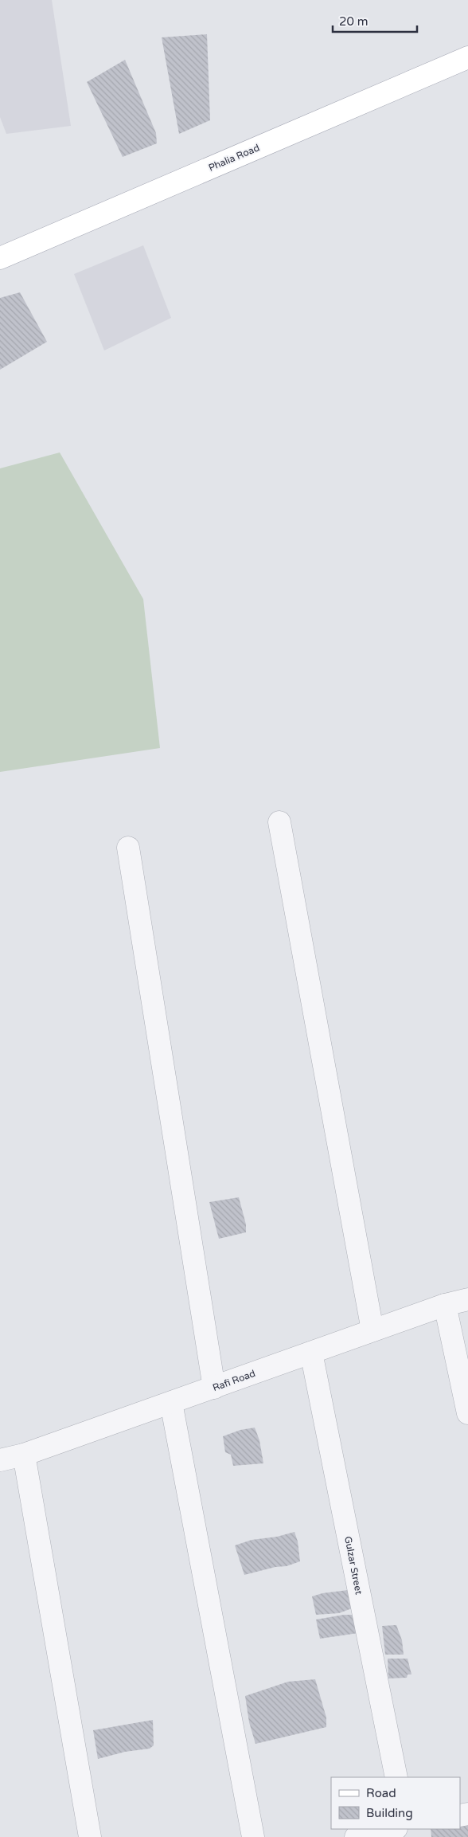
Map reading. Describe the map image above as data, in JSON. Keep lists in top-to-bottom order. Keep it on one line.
{"streets":{"main road":["Phalia Road"],"street":["Rafi Road","Gulzar Street"]},"crossings":[["Rafi Road","Gulzar Street"]],"legend":["Road","Building"],"scale_bar":"20 m"}
